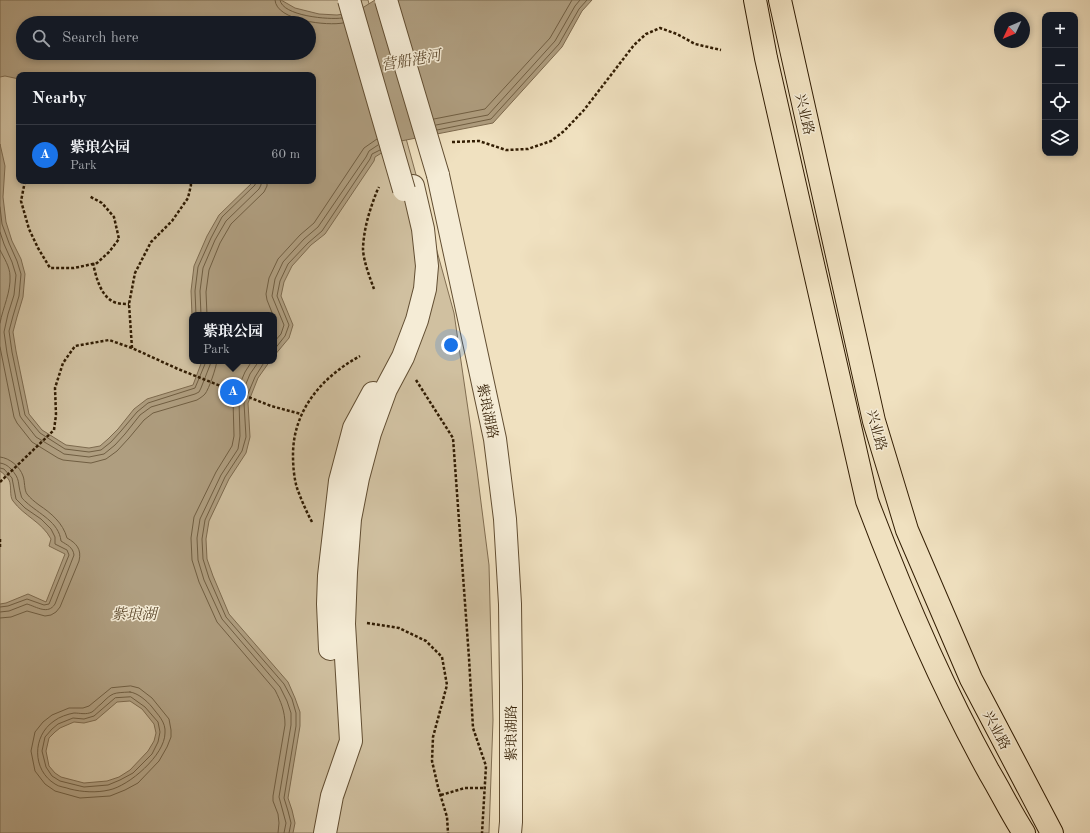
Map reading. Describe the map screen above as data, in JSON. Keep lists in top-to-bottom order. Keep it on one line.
{"streets":{"main road":["兴业路"],"street":["紫琅湖路"]},"water":["营船港河","紫琅湖"],"north":"bottom left","page":{"map_buttons":["+","−"],"search":"Search here","heading":"Nearby","list":[{"mark":"A","name":"紫琅公园","note":"Park","value":"60 m"}],"popup":["紫琅公园","Park"],"pins":"A"}}
